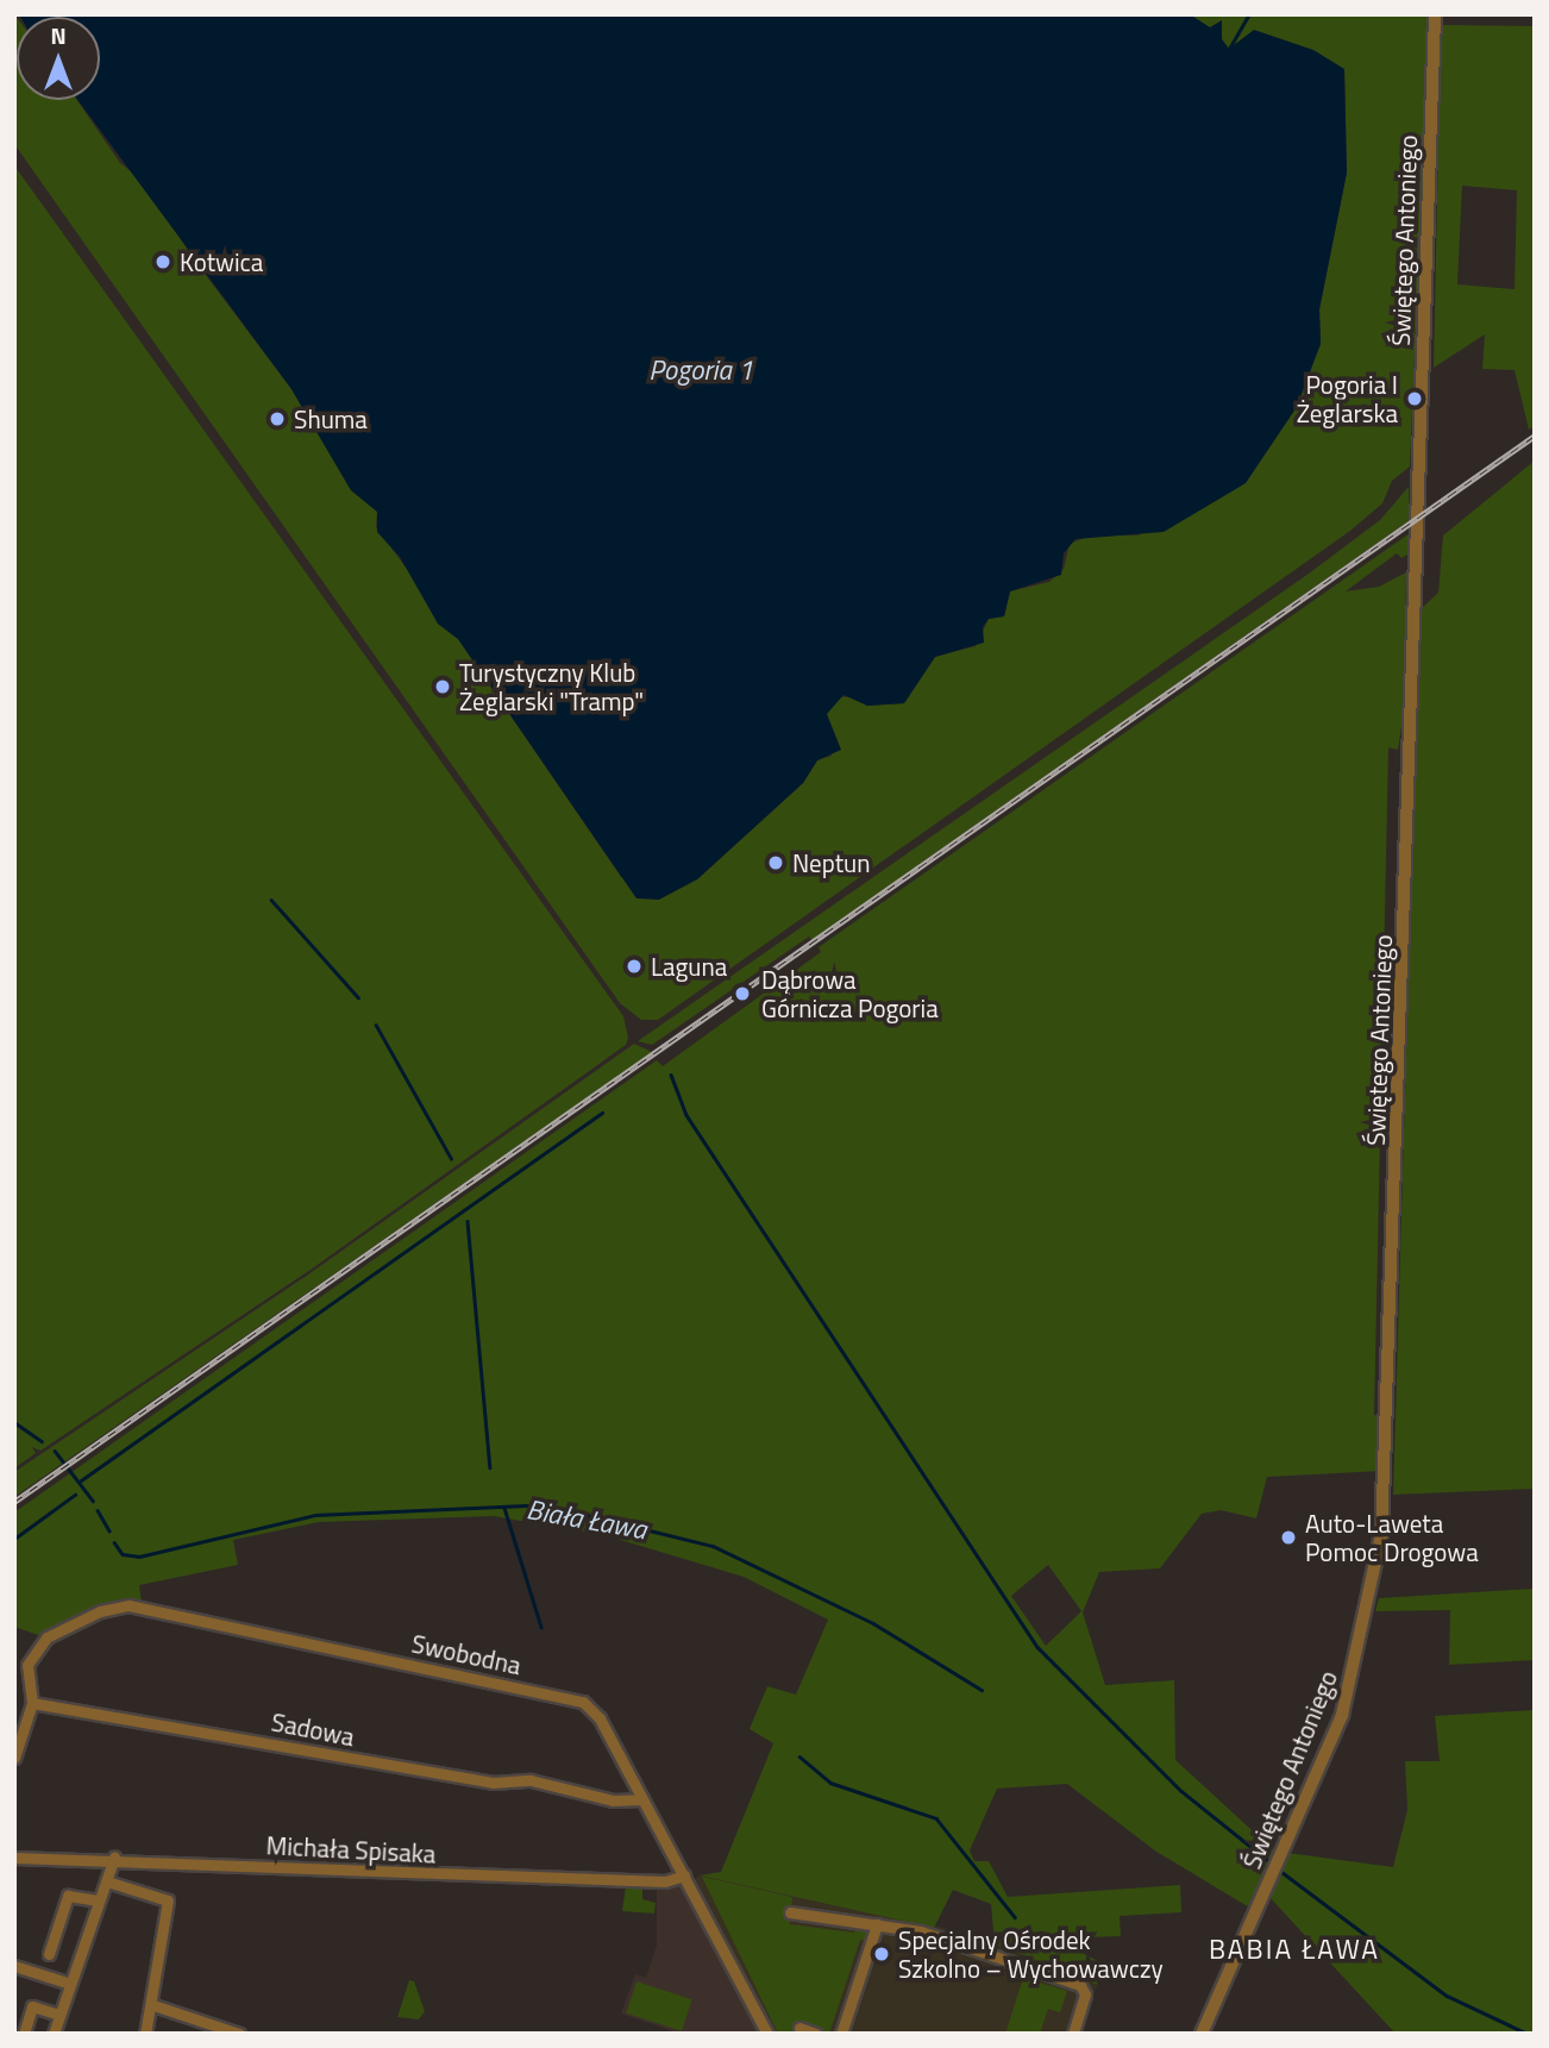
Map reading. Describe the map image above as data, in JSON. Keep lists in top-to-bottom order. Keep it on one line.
{"streets":{"street":["Świętego Antoniego","Swobodna","Sadowa","Michała Spisaka"]},"crossings":[["Swobodna","Sadowa"],["Swobodna","Michała Spisaka"]],"districts":["BABIA ŁAWA"],"water":["Pogoria 1","Biała Ława"],"places":["Kotwica","Pogoria I Żeglarska","Shuma","Turystyczny Klub Żeglarski \"Tramp\"","Neptun","Laguna","Dąbrowa Górnicza Pogoria","Auto-Laweta Pomoc Drogowa","Specjalny Ośrodek Szkolno – Wychowawczy"],"north":"top"}
